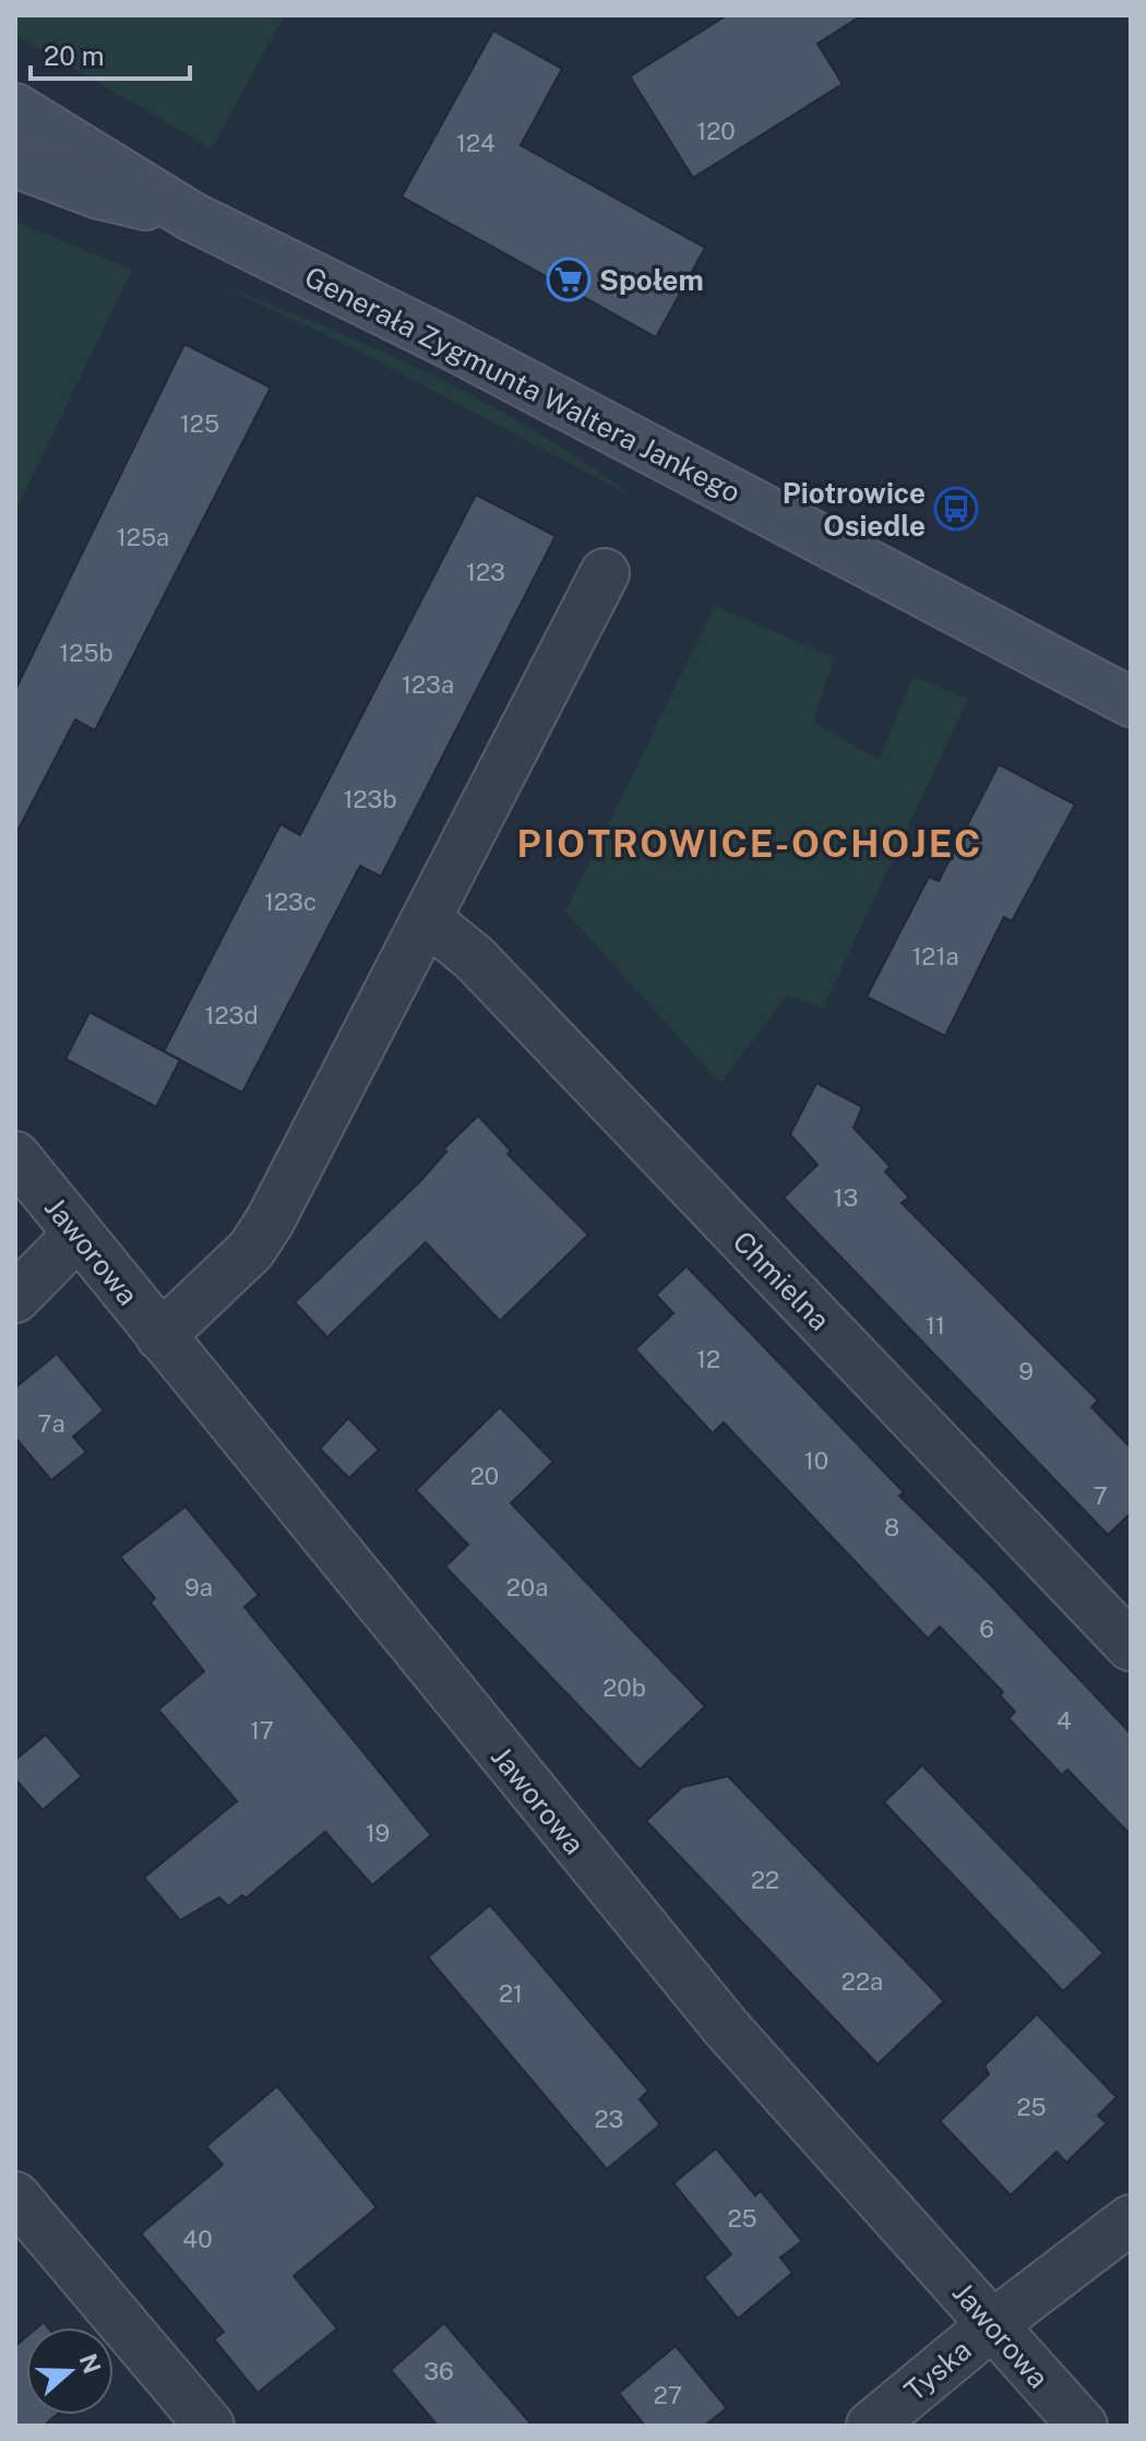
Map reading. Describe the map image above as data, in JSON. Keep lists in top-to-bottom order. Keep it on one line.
{"streets":{"street":["Generała Zygmunta Waltera Jankego","Jaworowa","Chmielna","Tyska"]},"crossings":[["Jaworowa","Tyska"]],"districts":["PIOTROWICE-OCHOJEC"],"places":{"supermarket":["Społem"],"bus stop":["Piotrowice Osiedle"]},"house_numbers":["120","124","125","125a","123","125b","123a","123b","123c","121a","123d","13","11","12","9","7a","10","20","7","8","9a","20a","6","20b","4","17","19","22","22a","21","25","23","25","40","36","27"],"scale_bar":"20 m","north":"right"}
